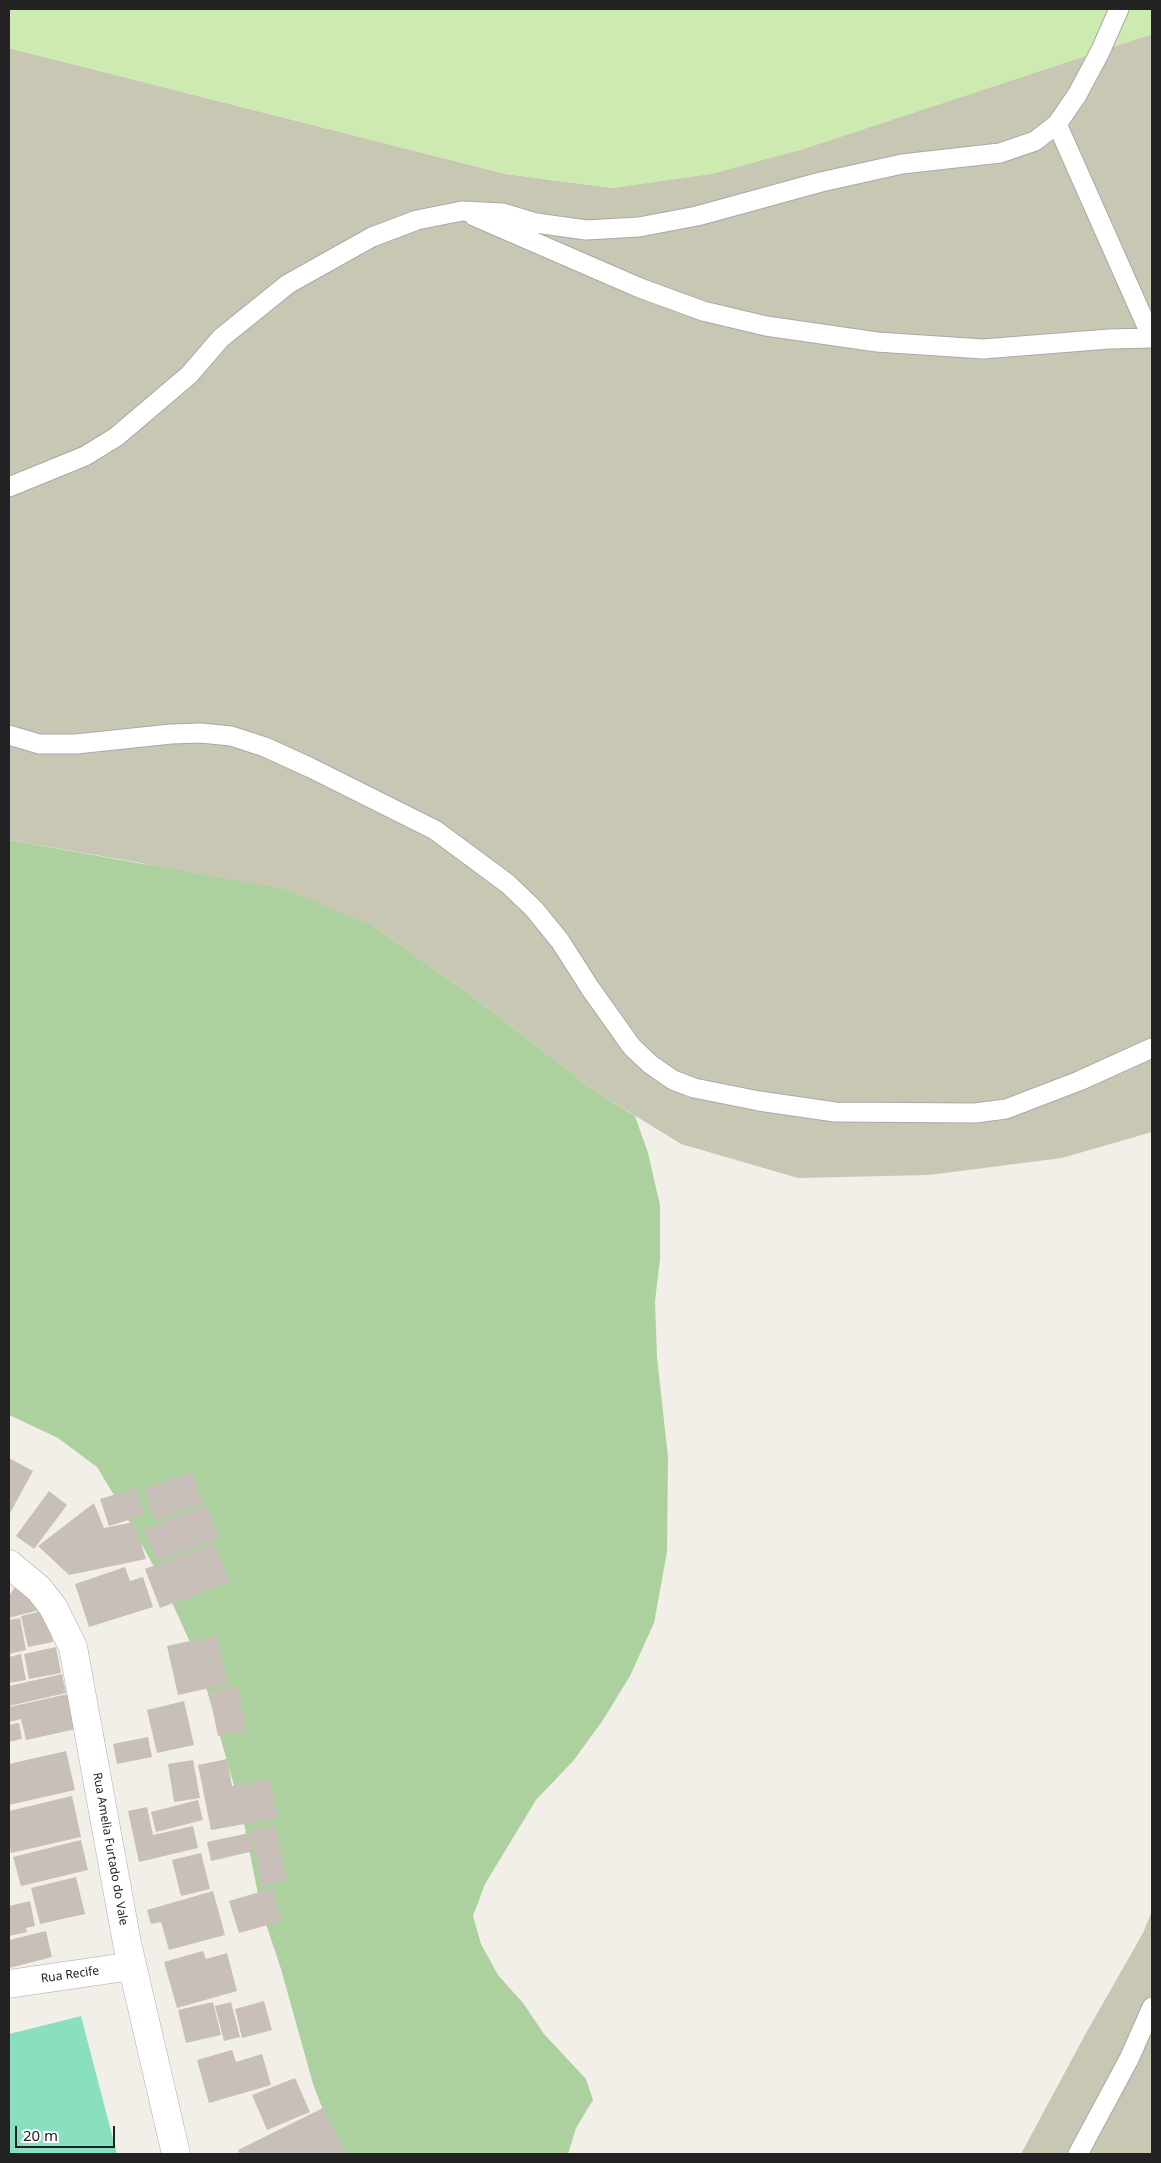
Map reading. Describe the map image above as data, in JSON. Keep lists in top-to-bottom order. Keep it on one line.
{"streets":{"street":["Rua Amelia Furtado do Vale","Rua Recife"]},"crossings":[["Rua Amelia Furtado do Vale","Rua Recife"]],"scale_bar":"20 m"}
